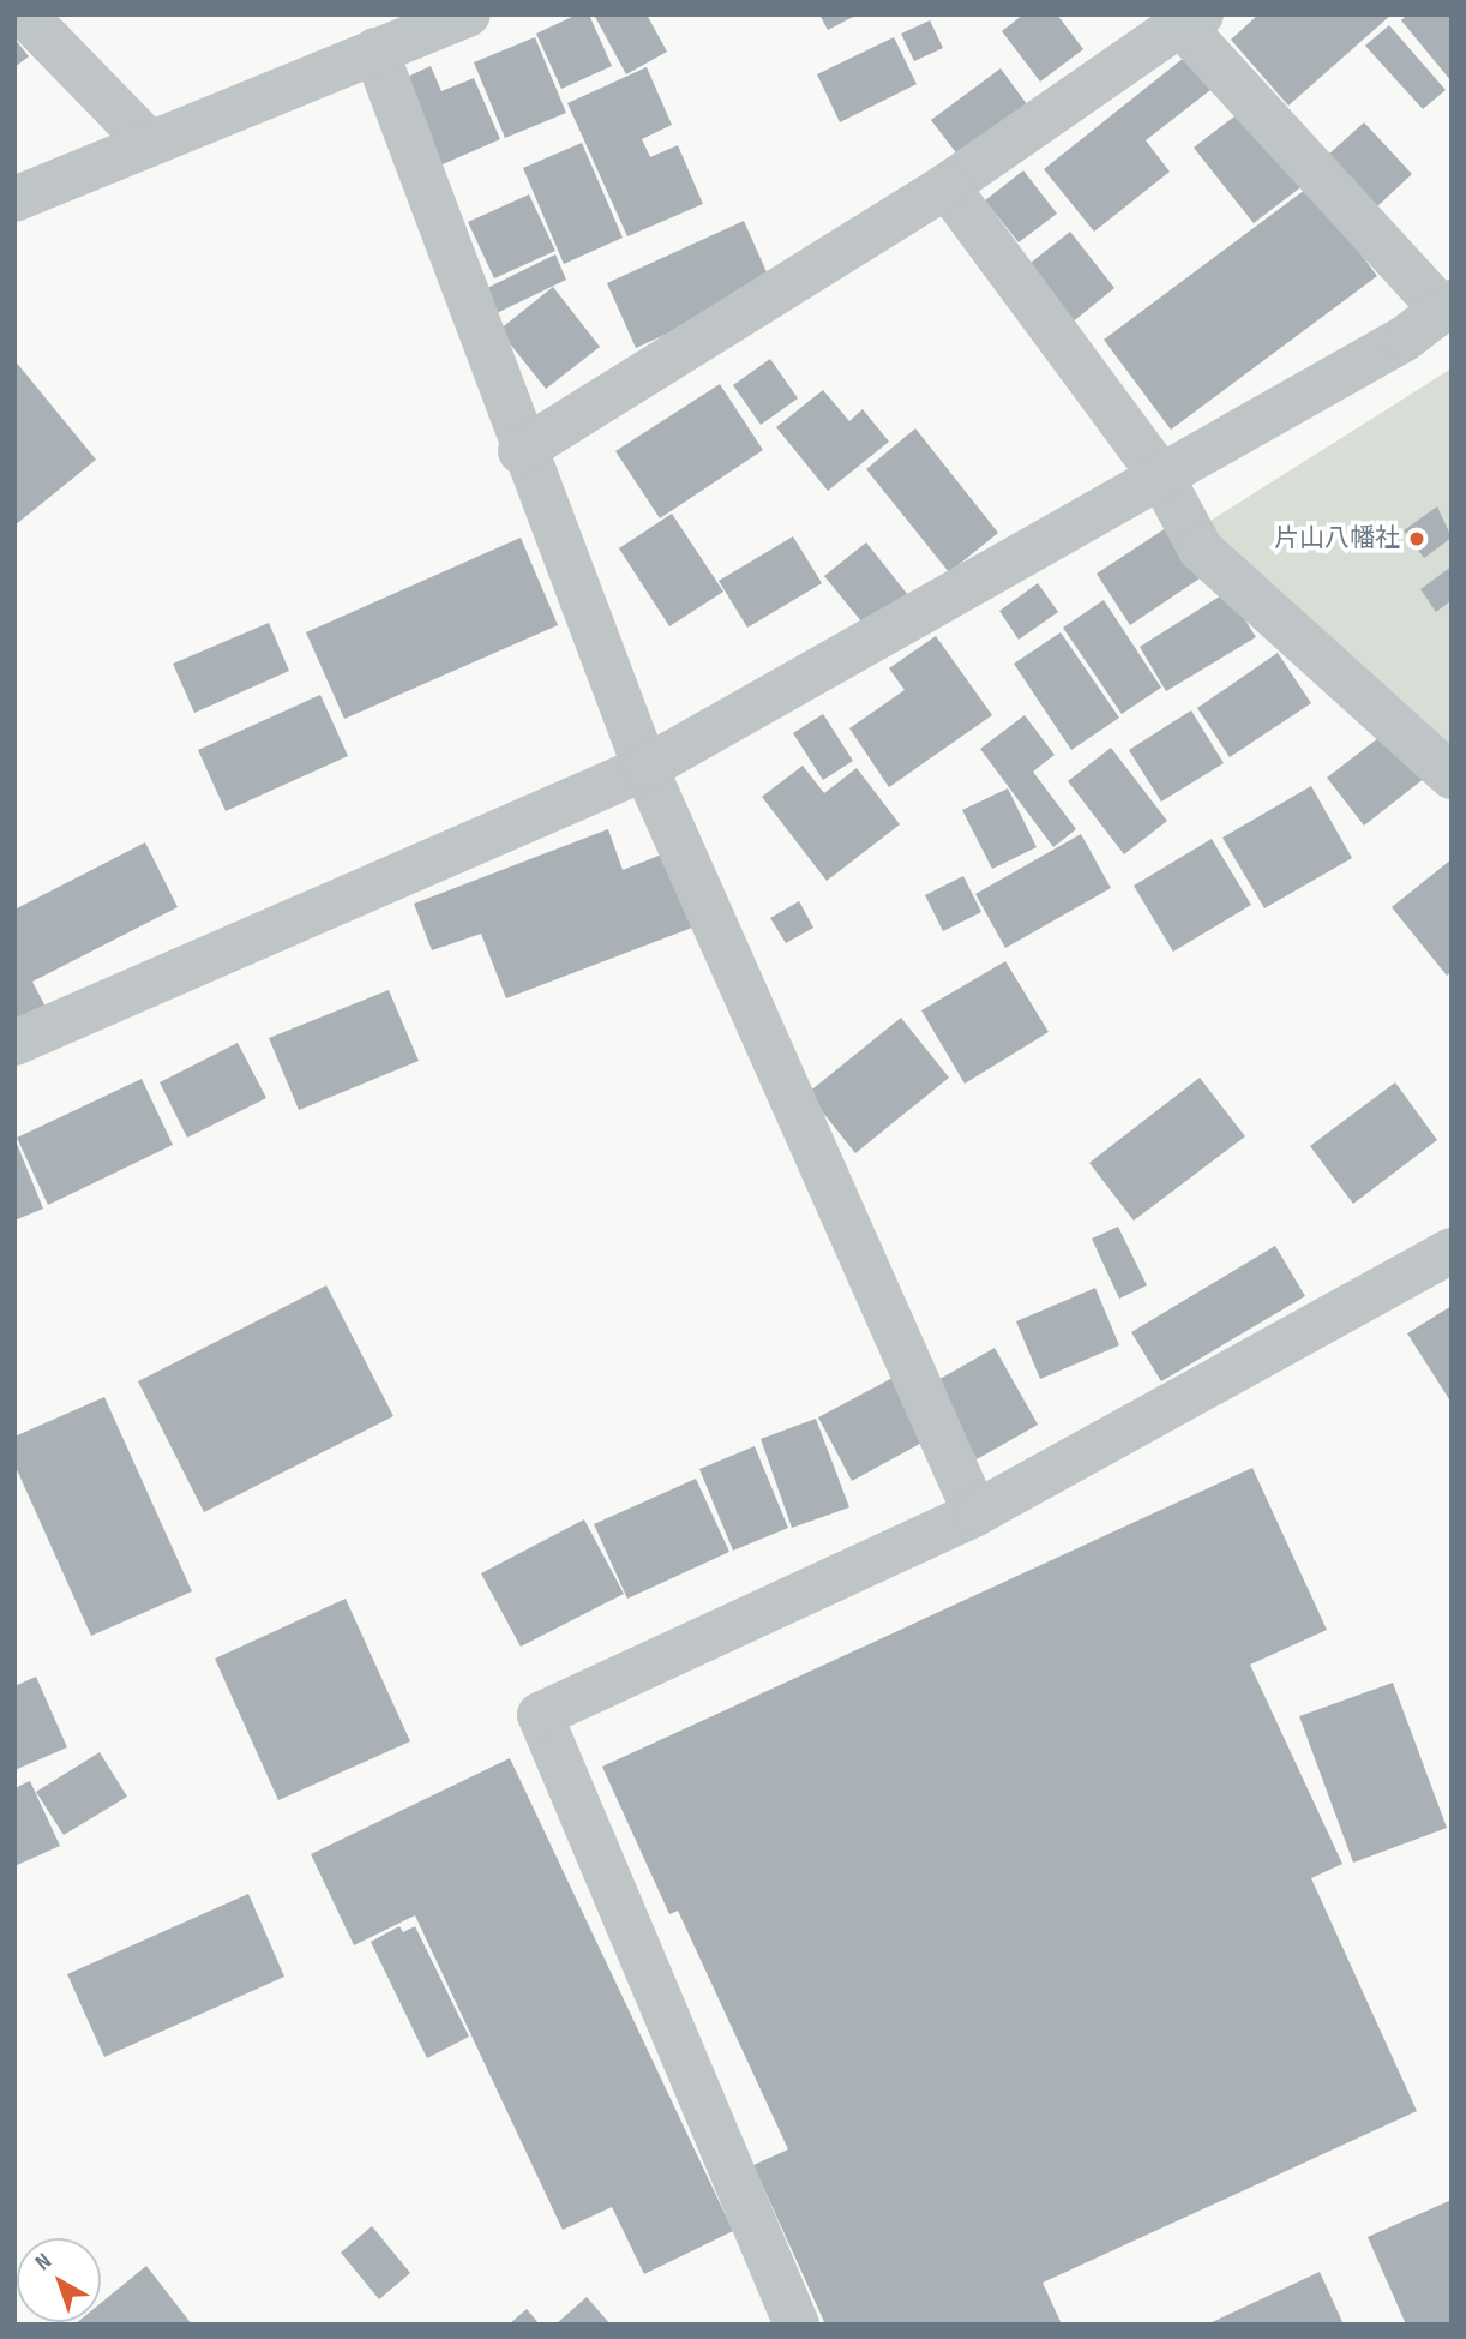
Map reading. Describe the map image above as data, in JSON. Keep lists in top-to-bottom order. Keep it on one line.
{"places":["片山八幡社"],"north":"top left"}
